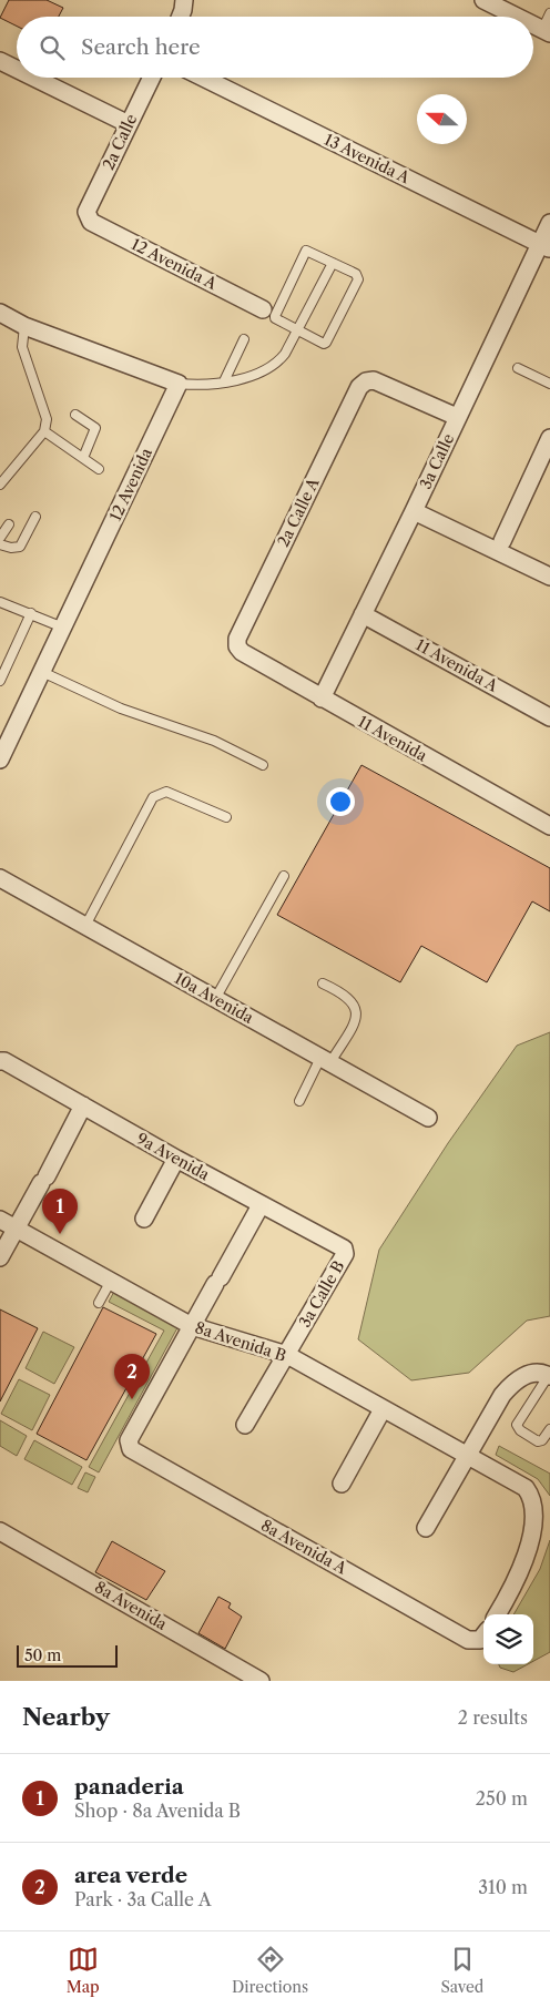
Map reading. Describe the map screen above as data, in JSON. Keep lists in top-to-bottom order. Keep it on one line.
{"streets":{"street":["2a Calle","13 Avenida A","12 Avenida A","3a Calle","12 Avenida","2a Calle A","11 Avenida A","11 Avenida","10a Avenida","9a Avenida","3a Calle B","8a Avenida B","8a Avenida A","8a Avenida"]},"crossings":[["2a Calle","12 Avenida A"],["13 Avenida A","3a Calle"],["3a Calle","2a Calle A"],["3a Calle","11 Avenida A"],["3a Calle","11 Avenida"],["2a Calle A","11 Avenida"],["9a Avenida","3a Calle B"],["3a Calle B","8a Avenida B"],["8a Avenida B","8a Avenida A"]],"scale_bar":"50 m","north":"left","page":{"search":"Search here","pins":["1","2"],"scale":"50 m","heading":["Nearby","2 results"],"list":[{"mark":"1","name":"panaderia","note":"Shop · 8a Avenida B","value":"250 m"},{"mark":"2","name":"area verde","note":"Park · 3a Calle A","value":"310 m"}],"nav":["Map","Directions","Saved"]}}
